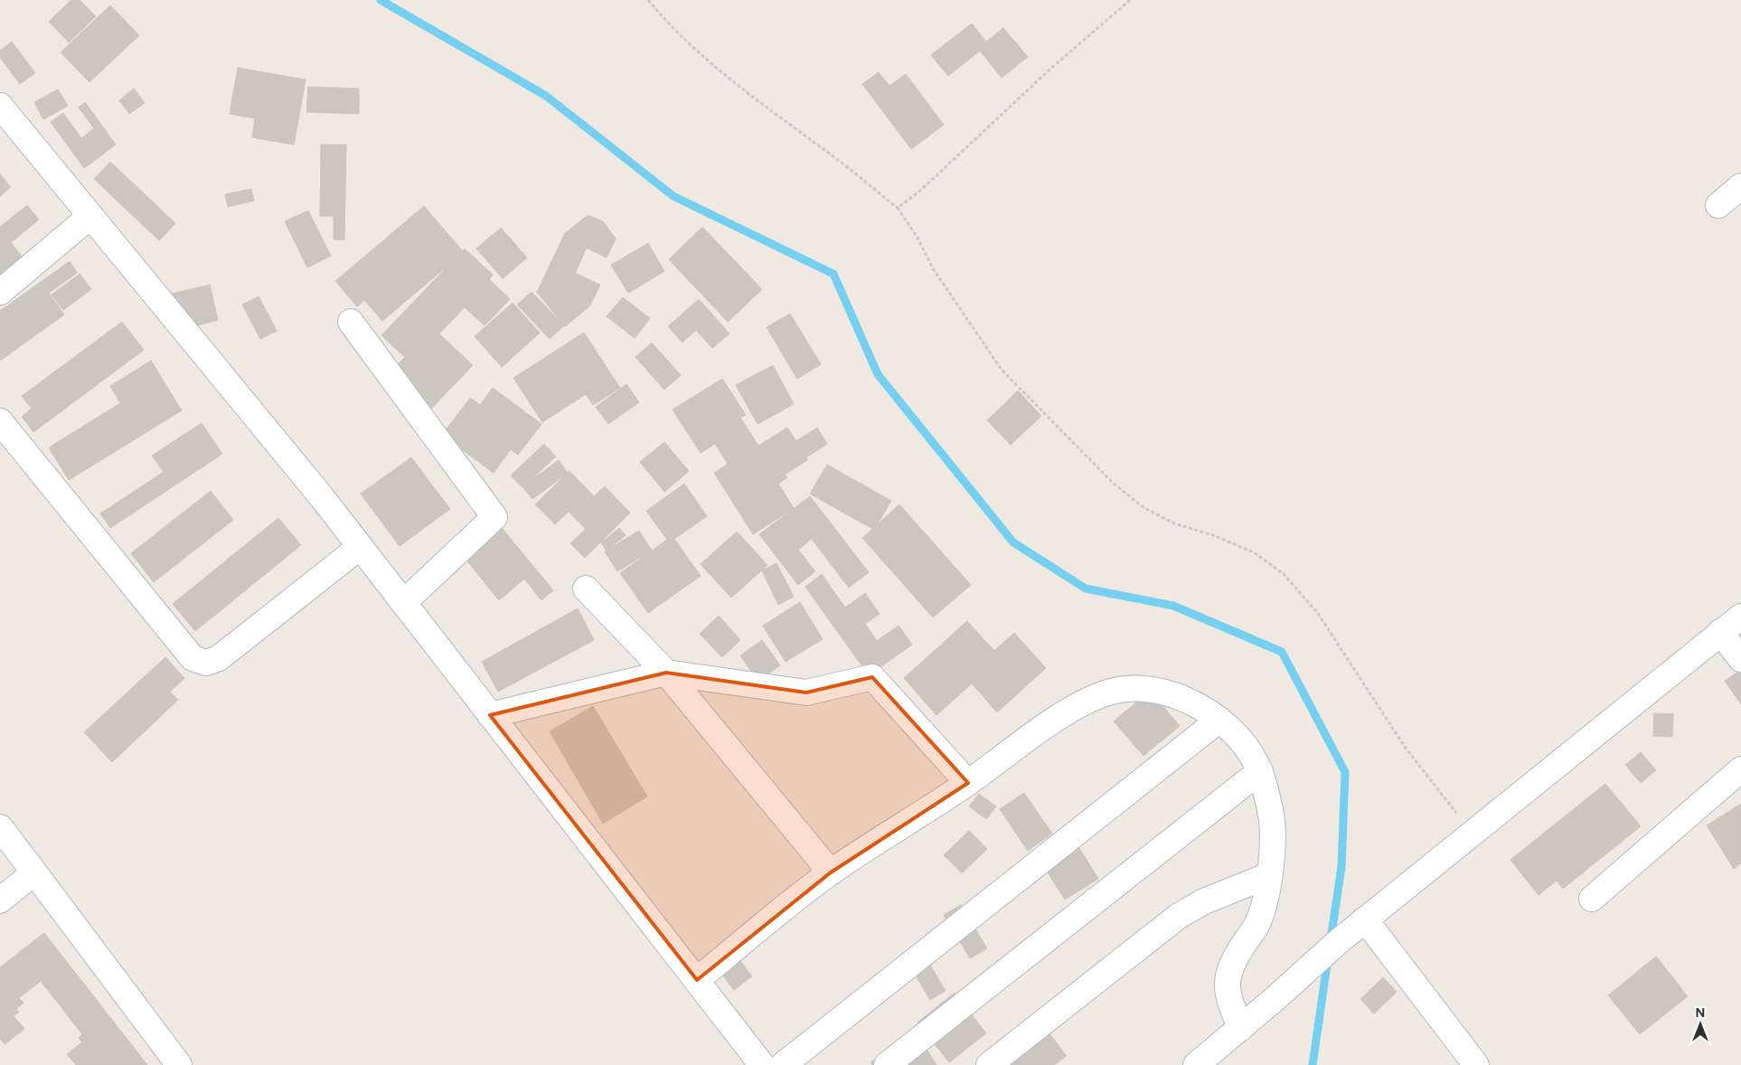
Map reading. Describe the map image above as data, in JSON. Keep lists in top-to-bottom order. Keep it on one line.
{"north":"top"}
